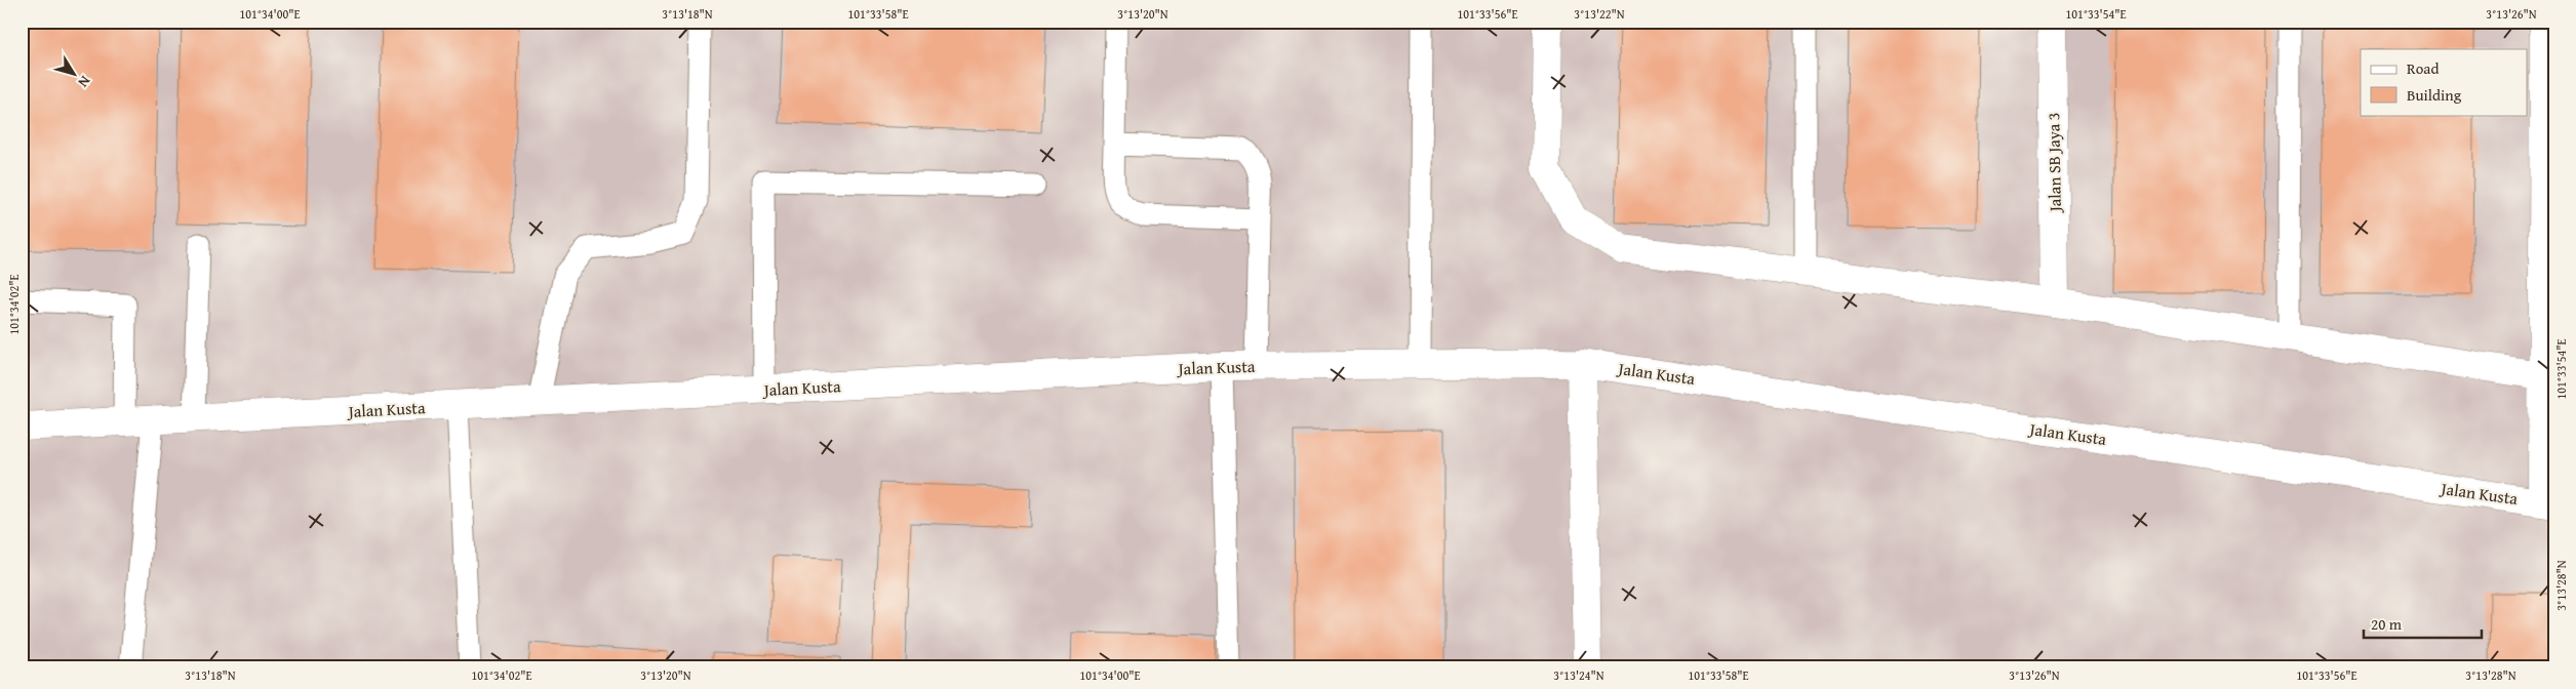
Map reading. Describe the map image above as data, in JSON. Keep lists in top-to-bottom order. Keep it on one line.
{"streets":{"street":["Jalan SB Jaya 3","Jalan Kusta"]},"legend":["Road","Building"],"scale_bar":"20 m","north":"bottom right","coordinates":["101°34'00\"E","3°13'18\"N","101°33'58\"E","3°13'20\"N","101°33'56\"E","3°13'22\"N","101°33'54\"E","3°13'26\"N","101°34'02\"E","3°13'28\"N","3°13'24\"N"]}
